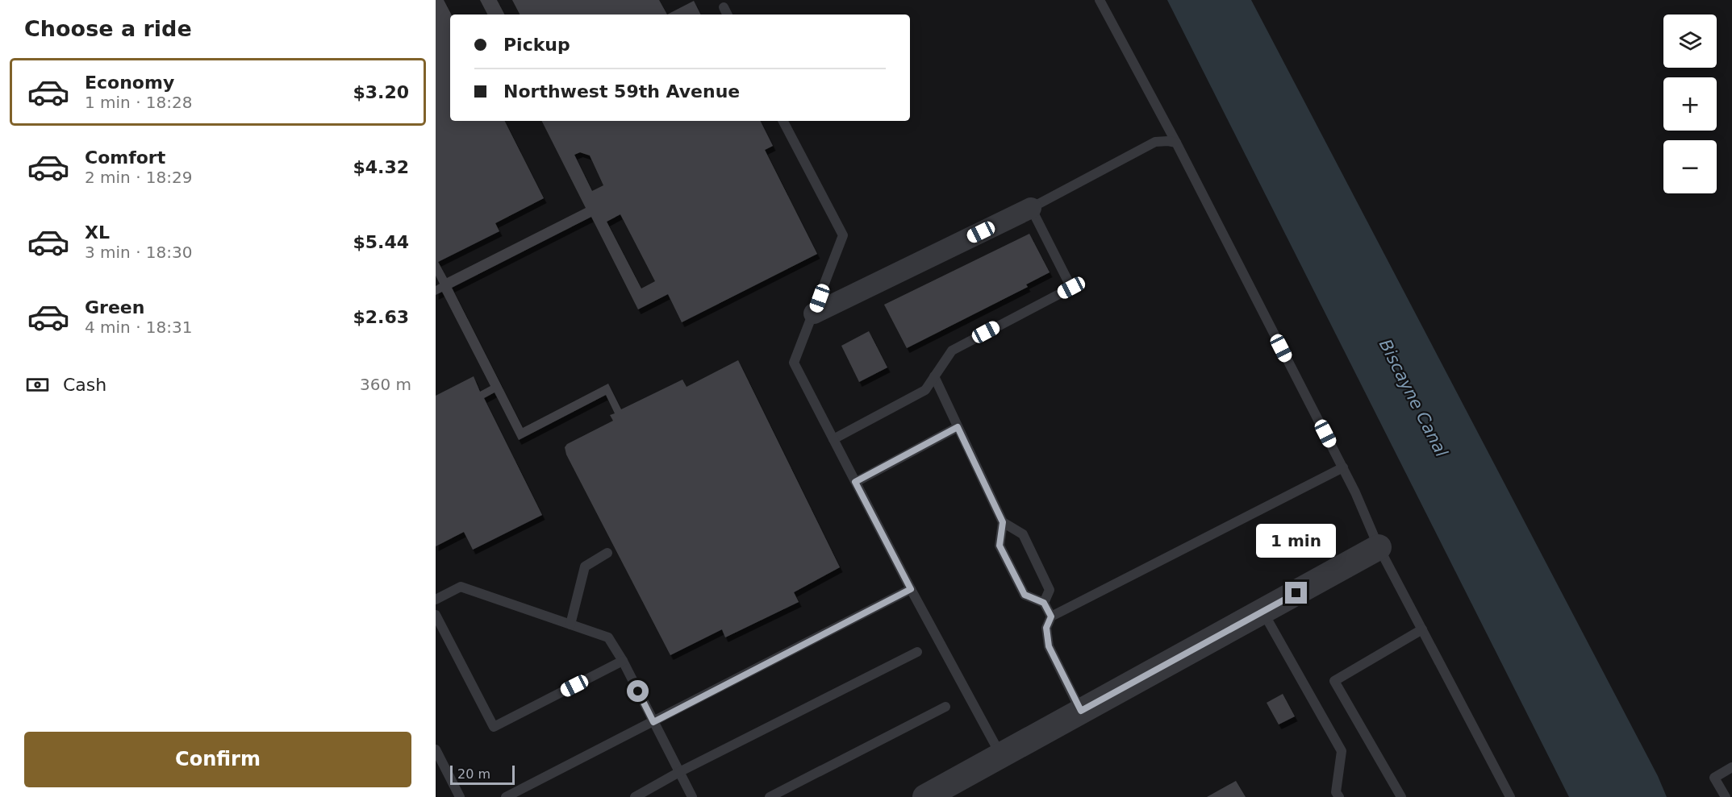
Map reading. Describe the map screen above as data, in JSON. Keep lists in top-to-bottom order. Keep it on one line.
{"water":["Biscayne Canal"],"scale_bar":"20 m","page":{"heading":"Choose a ride","map_buttons":["+","−"],"banner":["Pickup","Northwest 59th Avenue"],"list":[{"name":"Economy","note":"1 min · 18:28","value":"$3.20"},{"name":"Comfort","note":"2 min · 18:29","value":"$4.32"},{"name":"XL","note":"3 min · 18:30","value":"$5.44"},{"name":"Green","note":"4 min · 18:31","value":"$2.63"}],"pay":["Cash","360 m"],"bubble":"1 min","buttons":"Confirm","scale":"20 m"}}
